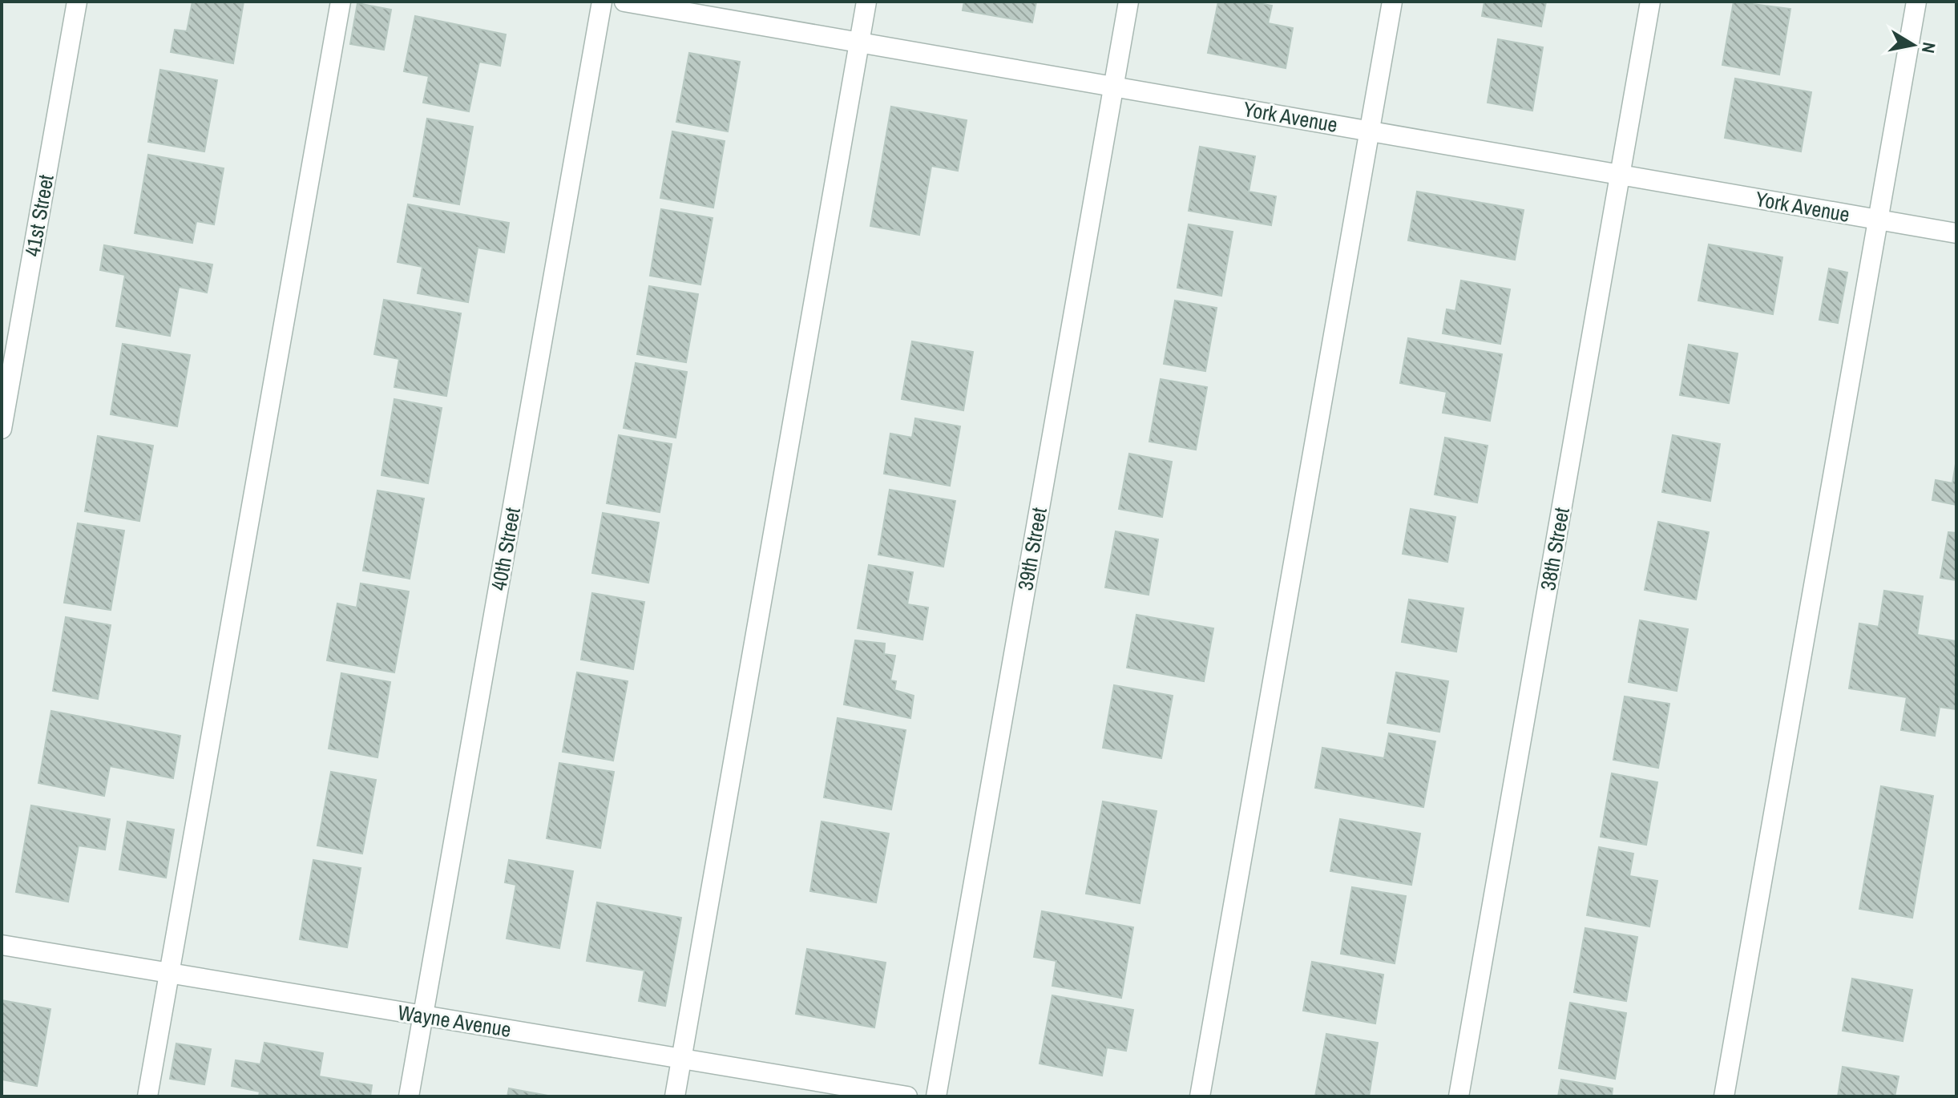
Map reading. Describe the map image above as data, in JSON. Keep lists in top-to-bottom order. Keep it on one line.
{"streets":{"street":["York Avenue","41st Street","40th Street","39th Street","38th Street","Wayne Avenue"]},"crossings":[["York Avenue","39th Street"],["York Avenue","38th Street"],["40th Street","Wayne Avenue"]],"north":"right"}
